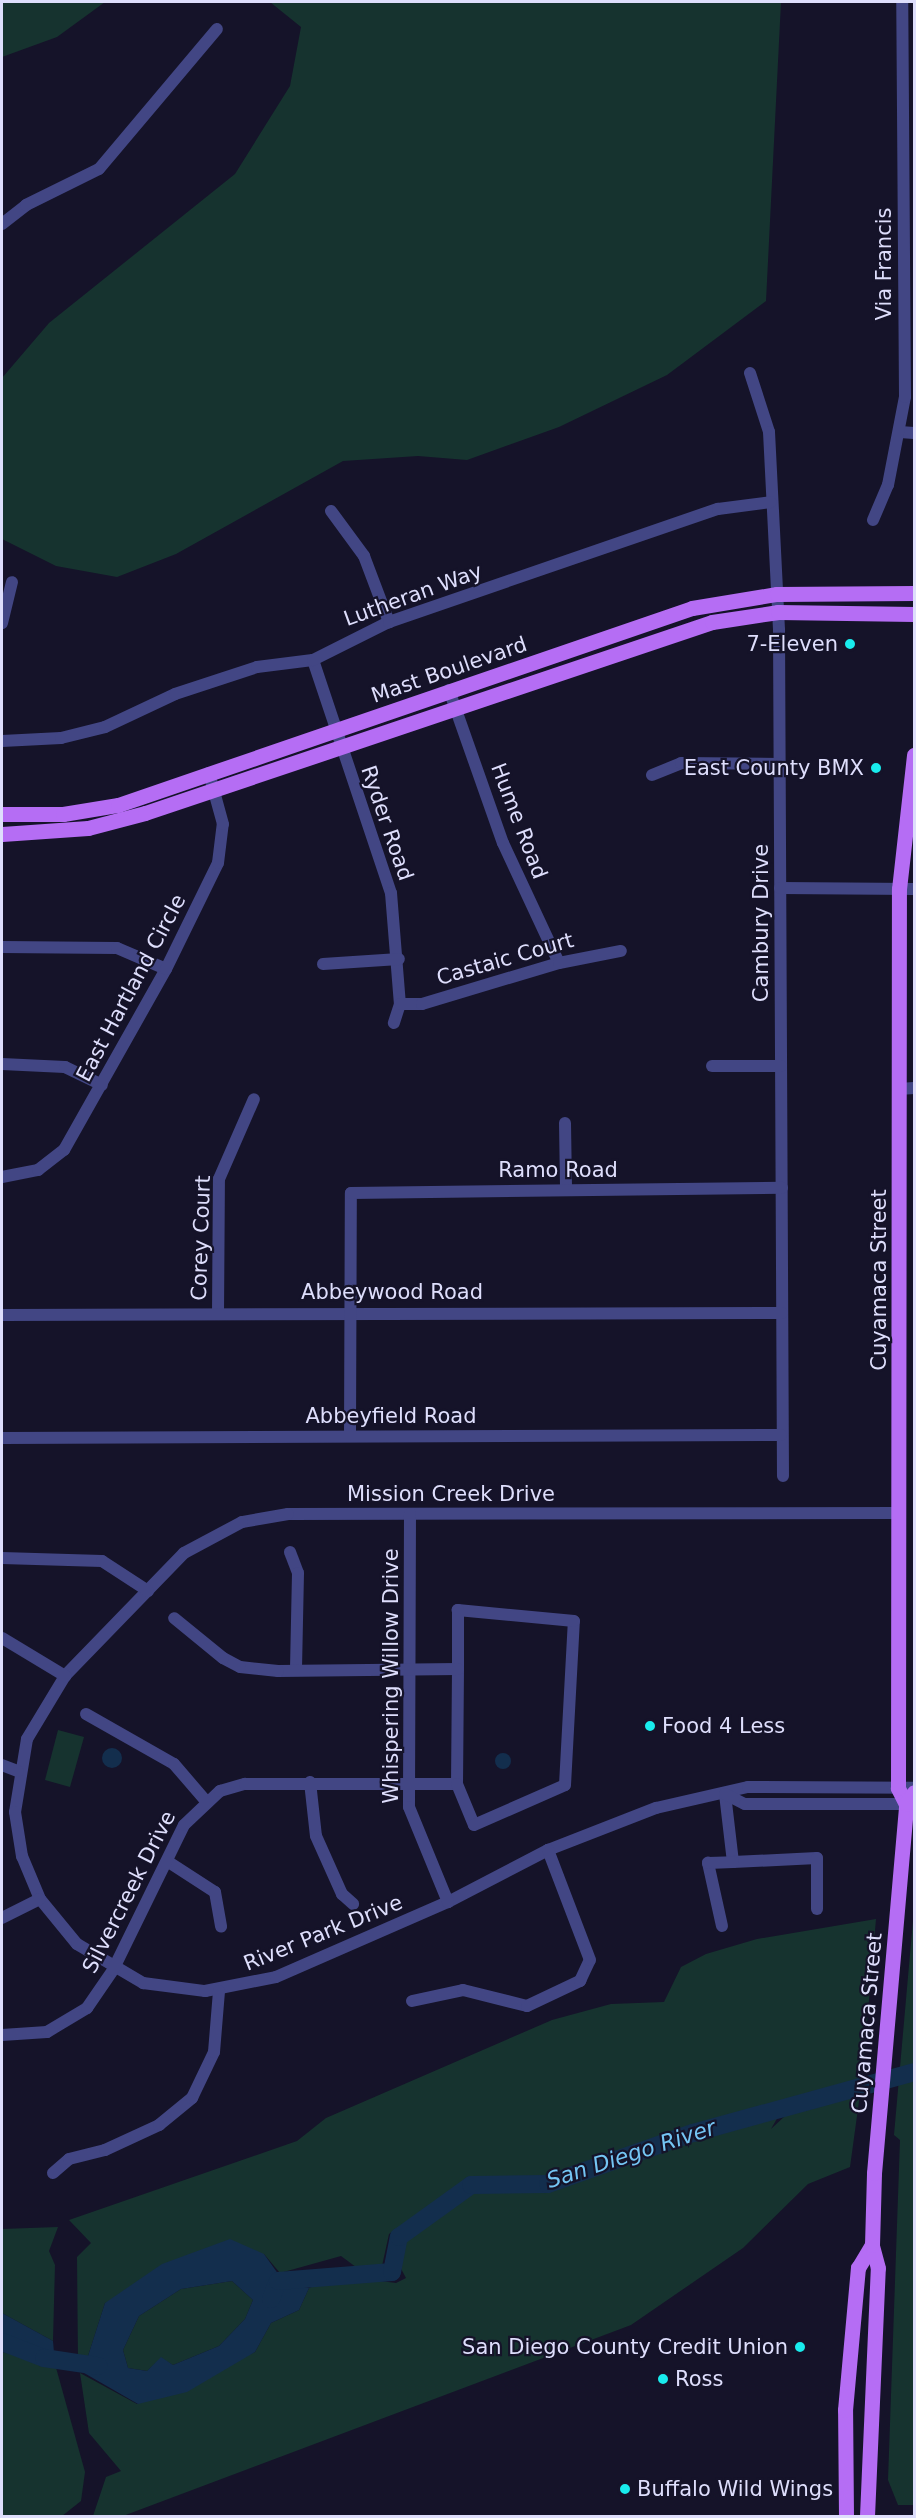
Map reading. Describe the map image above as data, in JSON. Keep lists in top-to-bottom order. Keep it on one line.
{"streets":{"main road":["Mast Boulevard","Cuyamaca Street"],"street":["Via Francis","Lutheran Way","Hume Road","Ryder Road","Cambury Drive","Castaic Court","East Hartland Circle","Ramo Road","Corey Court","Abbeywood Road","Abbeyfield Road","Mission Creek Drive","Whispering Willow Drive","Silvercreek Drive","River Park Drive"]},"crossings":[["Lutheran Way","Ryder Road"],["Lutheran Way","Cambury Drive"],["Mast Boulevard","Hume Road"],["Mast Boulevard","Ryder Road"],["Mast Boulevard","Cambury Drive"],["Mast Boulevard","East Hartland Circle"],["Hume Road","Castaic Court"],["Ryder Road","Castaic Court"],["Cambury Drive","Ramo Road"],["Cambury Drive","Abbeywood Road"],["Cambury Drive","Abbeyfield Road"],["Ramo Road","Abbeywood Road"],["Corey Court","Abbeywood Road"],["Cuyamaca Street","Mission Creek Drive"],["Cuyamaca Street","River Park Drive"],["Mission Creek Drive","Whispering Willow Drive"],["Mission Creek Drive","River Park Drive"],["Whispering Willow Drive","Silvercreek Drive"],["Whispering Willow Drive","River Park Drive"],["Silvercreek Drive","River Park Drive"]],"water":["San Diego River"],"places":["7-Eleven","East County BMX","Food 4 Less","San Diego County Credit Union","Ross","Buffalo Wild Wings"]}
